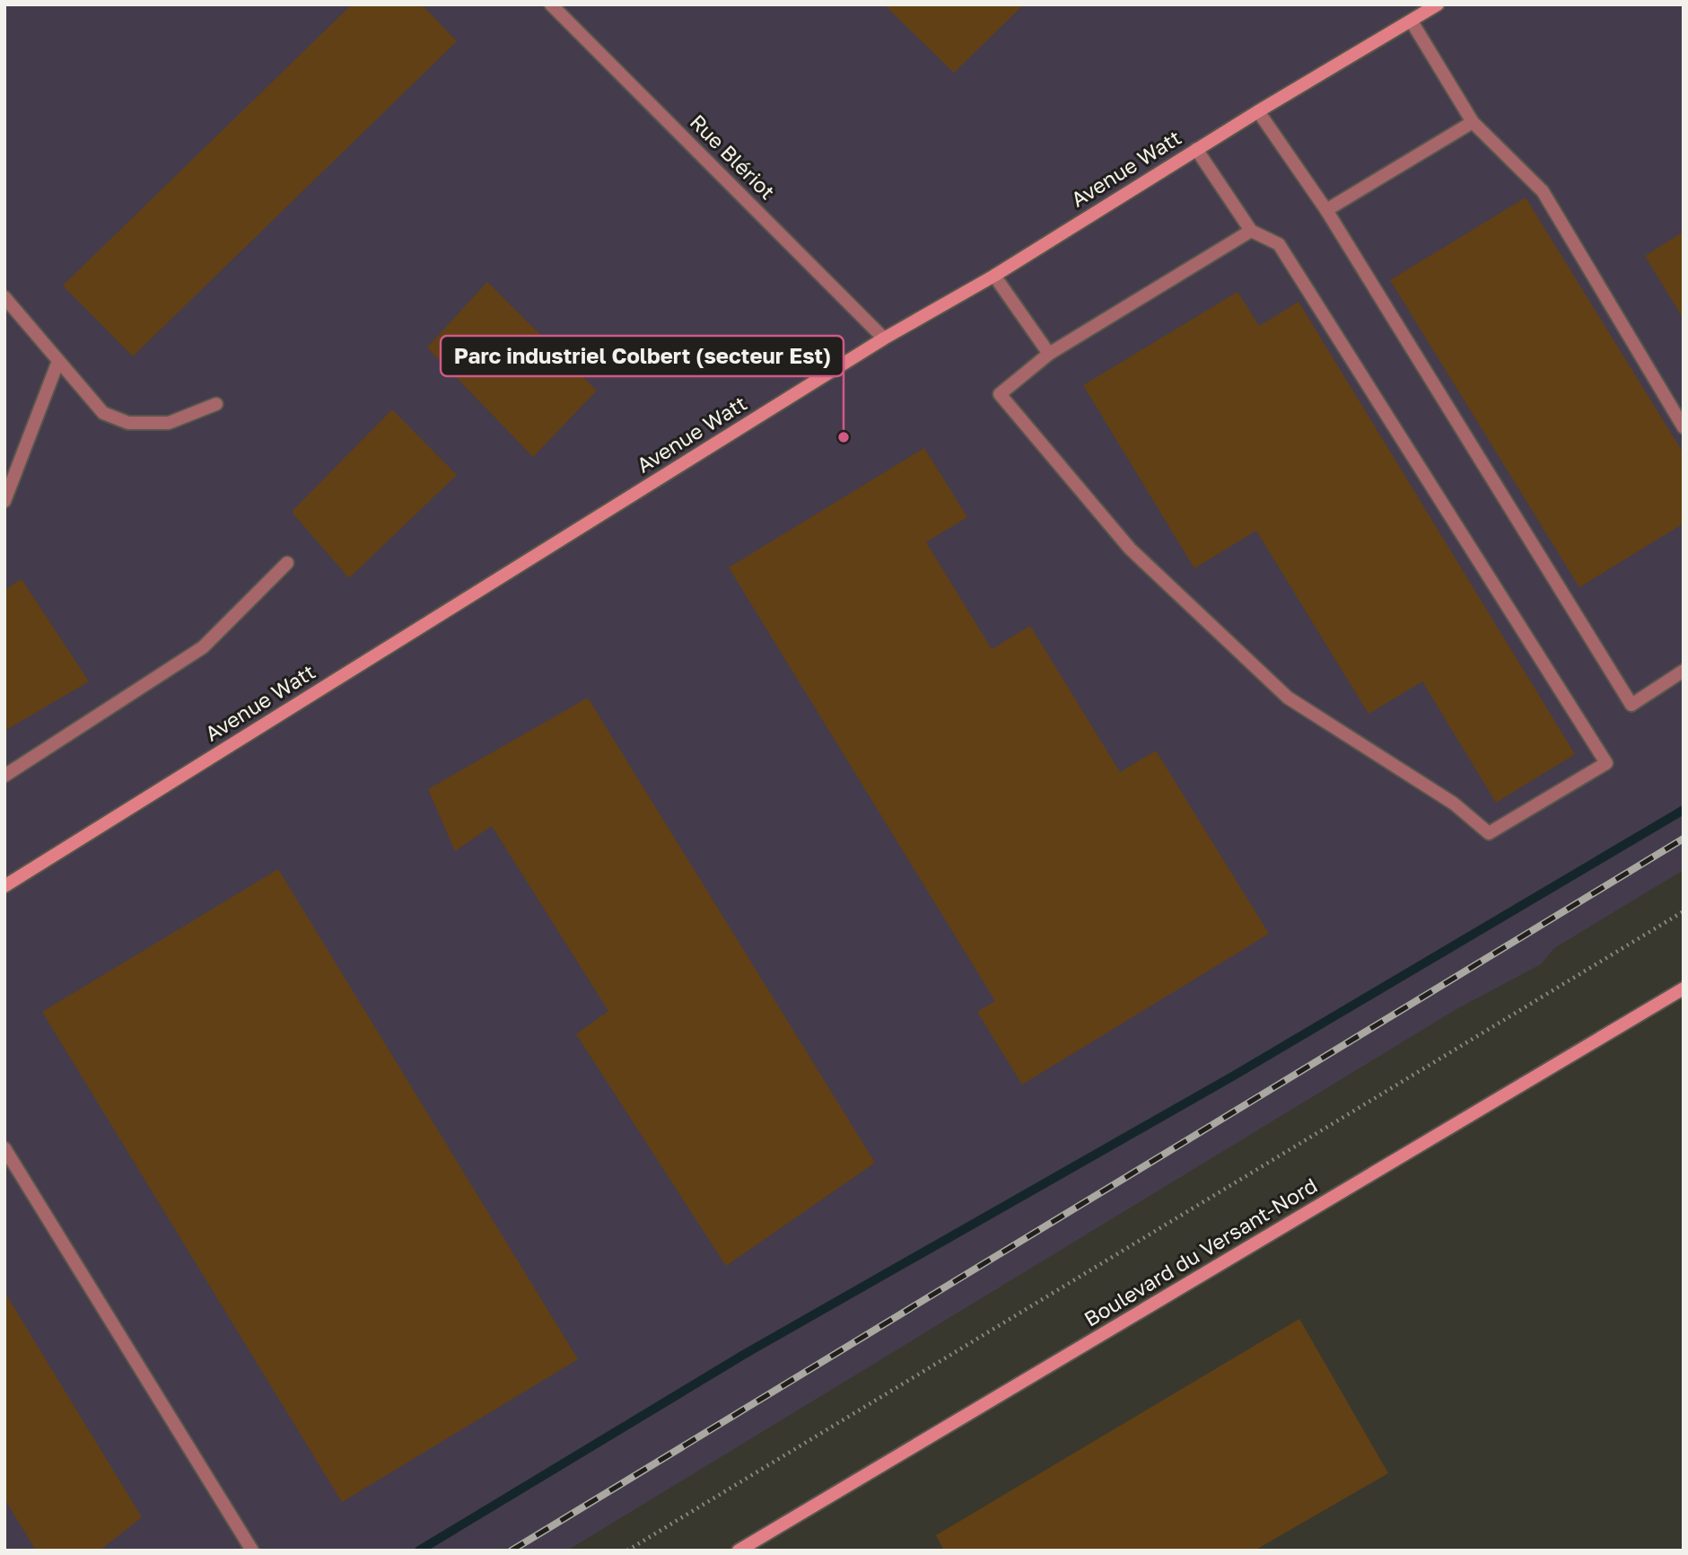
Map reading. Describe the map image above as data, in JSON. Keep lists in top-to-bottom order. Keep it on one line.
{"streets":{"street":["Rue Blériot","Avenue Watt","Boulevard du Versant-Nord"]},"crossings":[["Rue Blériot","Avenue Watt"]],"places":["Parc industriel Colbert (secteur Est)"]}
